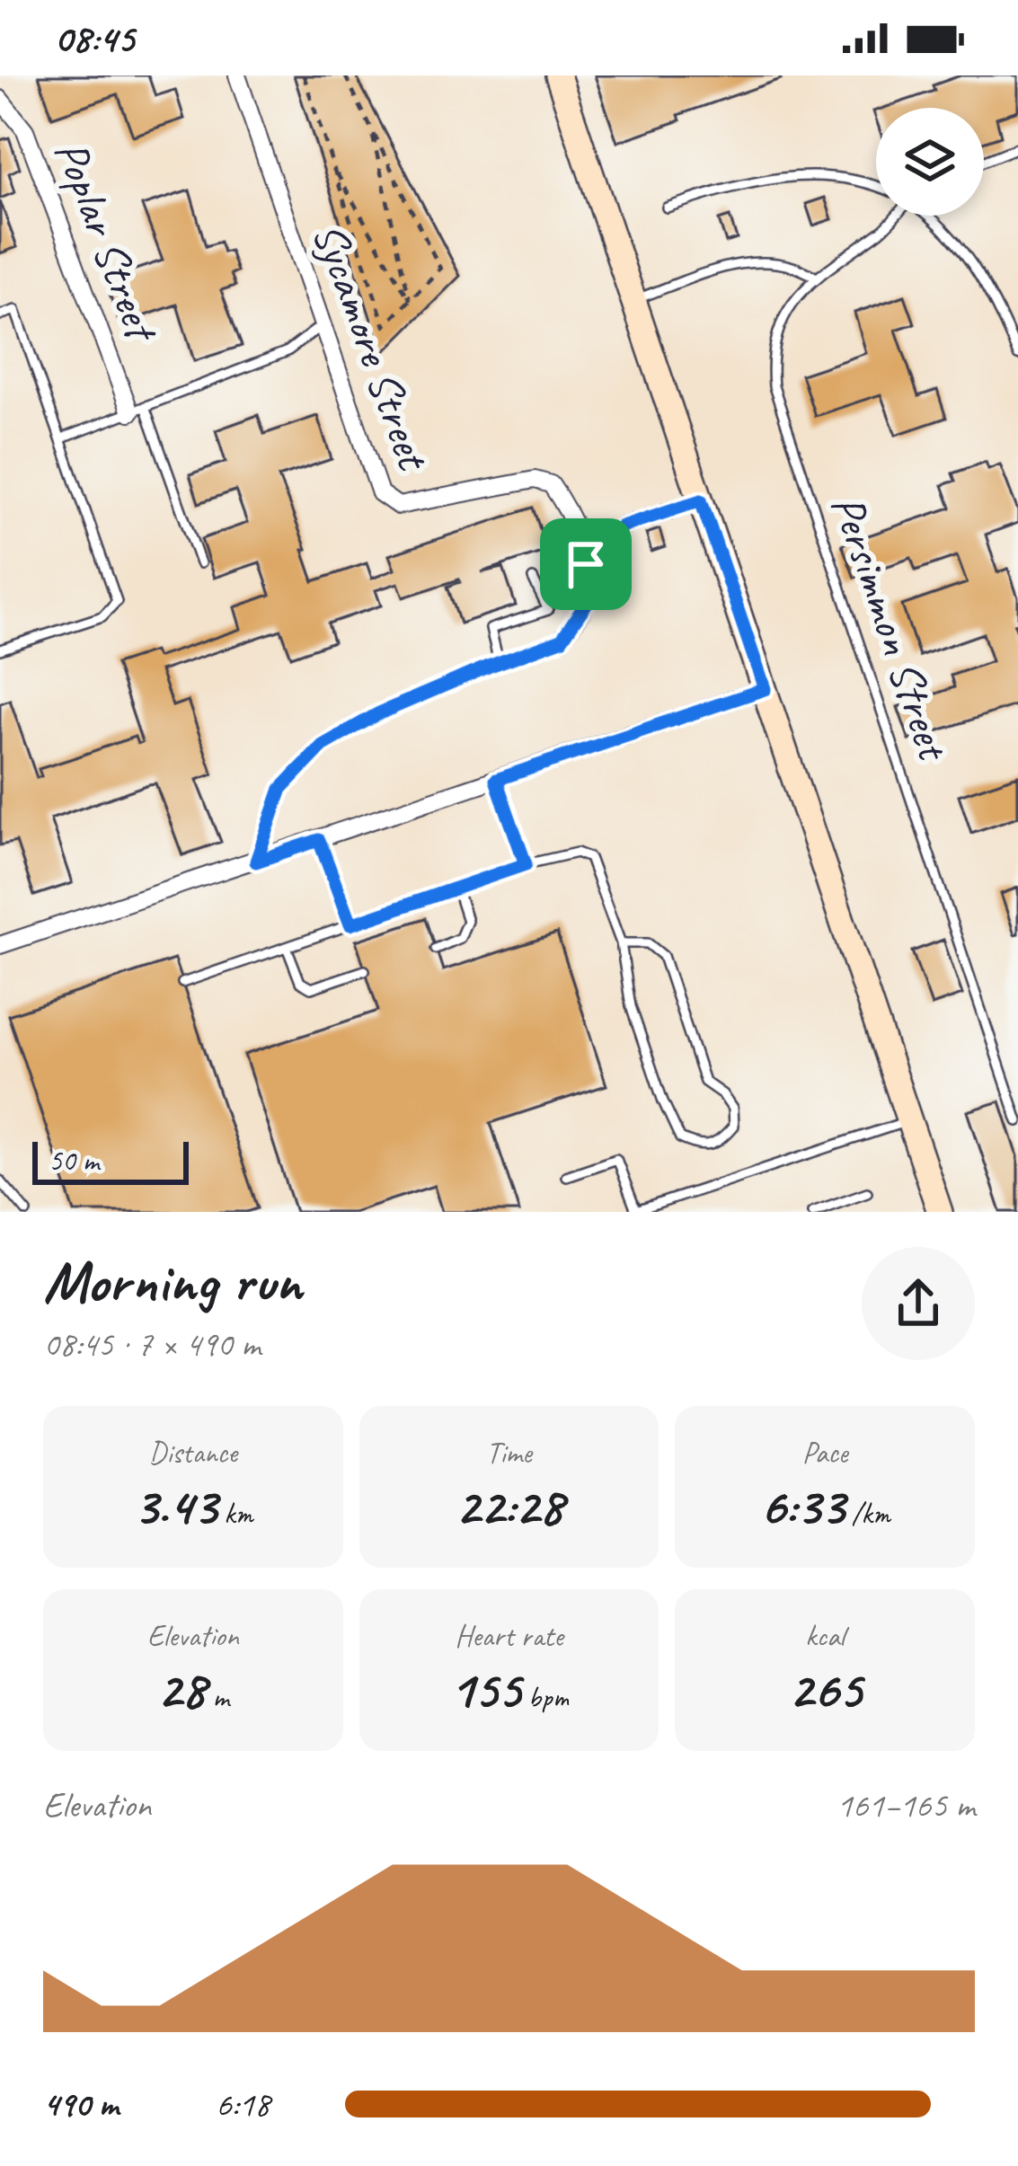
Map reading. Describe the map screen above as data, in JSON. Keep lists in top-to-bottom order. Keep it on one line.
{"streets":{"street":["Poplar Street","Sycamore Street"],"lane":["Persimmon Street"]},"scale_bar":"50 m","page":{"status":"08:45","scale":"50 m","heading":["Morning run","08:45 · 7 × 490 m"],"stats":[["Distance","3.43 km"],["Time","22:28"],["Pace","6:33 /km"],["Elevation","28 m"],["Heart rate","155 bpm"],["kcal","265"]],"chart":["Elevation","161–165 m"],"list":[{"name":"490 m","note":"6:18"}]}}
